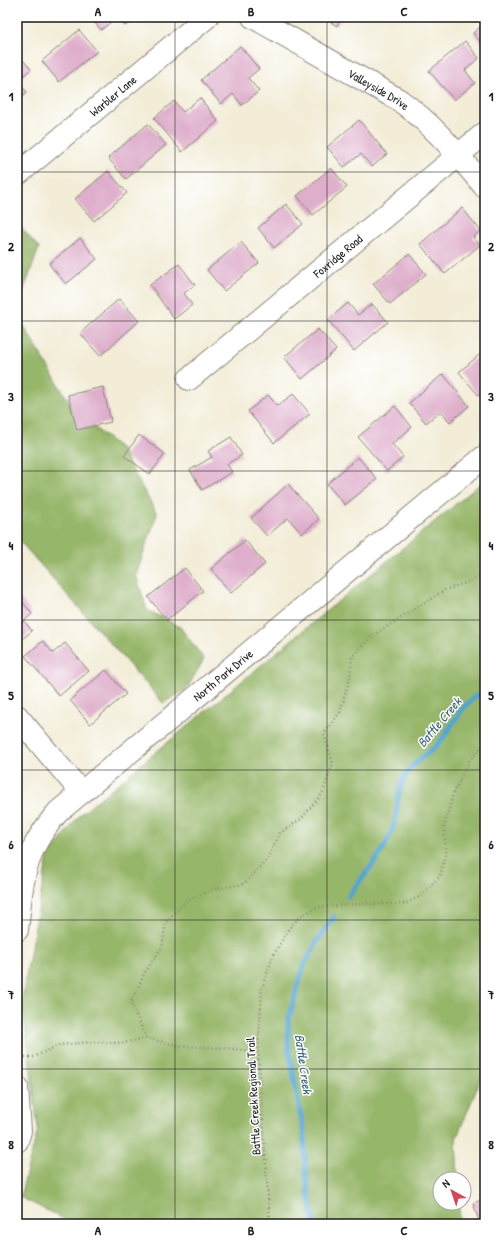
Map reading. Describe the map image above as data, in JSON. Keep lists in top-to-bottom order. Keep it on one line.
{"streets":{"street":["Valleyside Drive","Warbler Lane","Foxridge Road","North Park Drive"],"path":["Battle Creek Regional Trail"]},"crossings":[["Valleyside Drive","Foxridge Road"]],"water":["Battle Creek"],"north":"top left","grid":{"columns":["A","B","C"],"rows":["1","2","3","4","5","6","7","8"]}}
